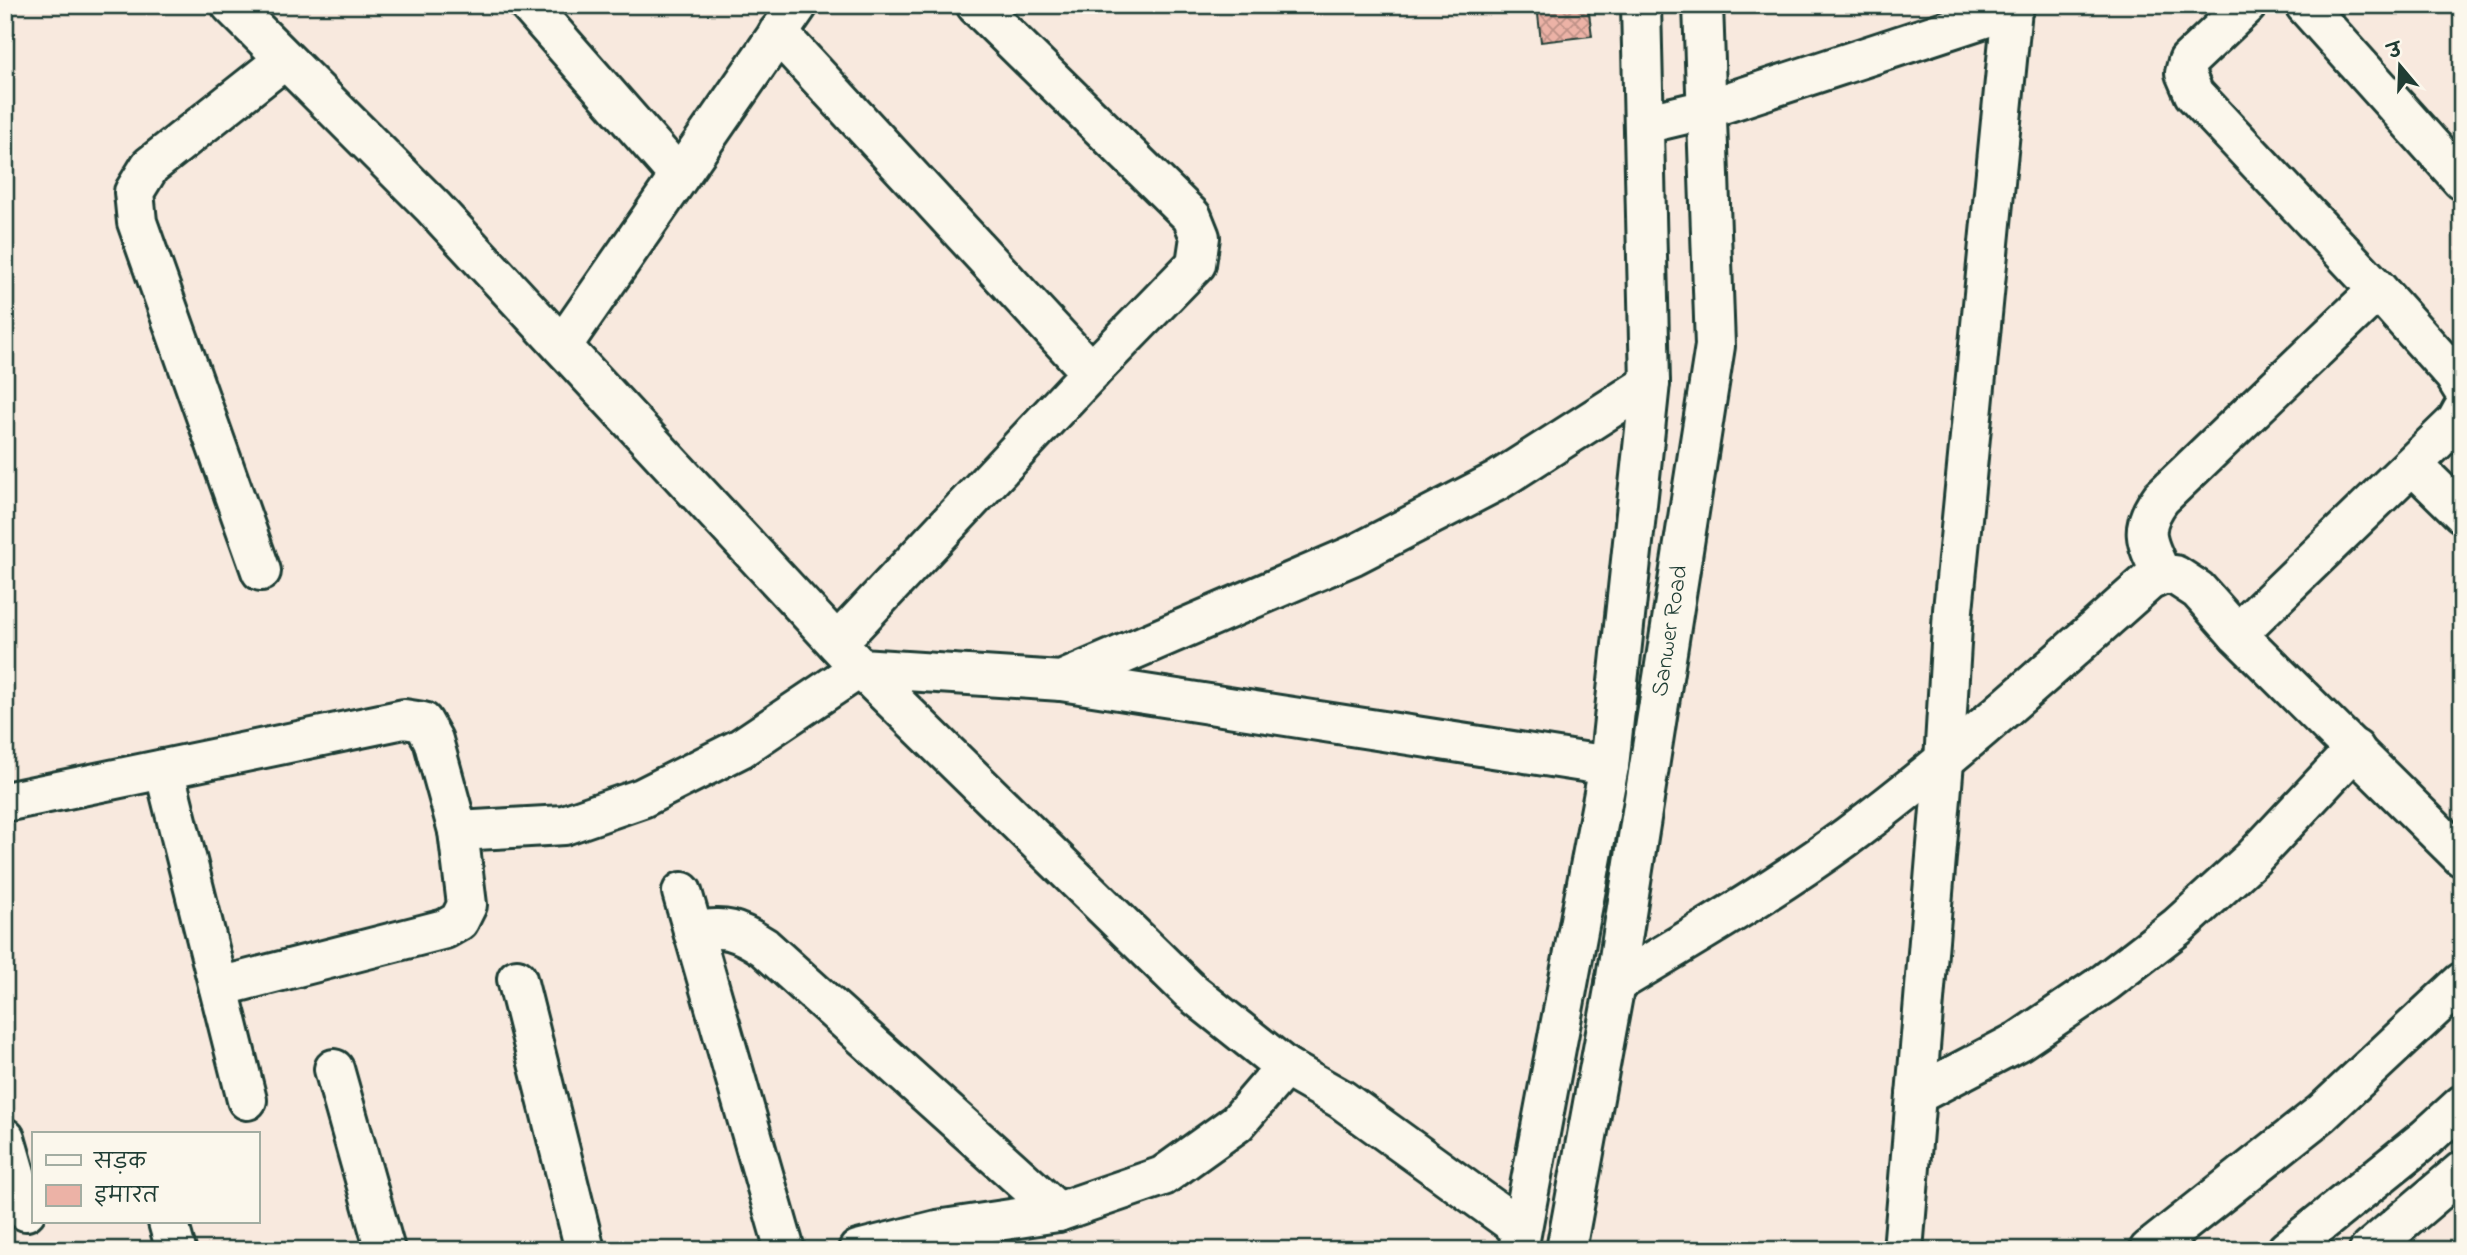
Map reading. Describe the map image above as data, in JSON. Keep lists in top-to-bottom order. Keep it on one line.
{"streets":{"street":["Sanwer Road"]},"legend":["सड़क","इमारत"],"north":"top"}
